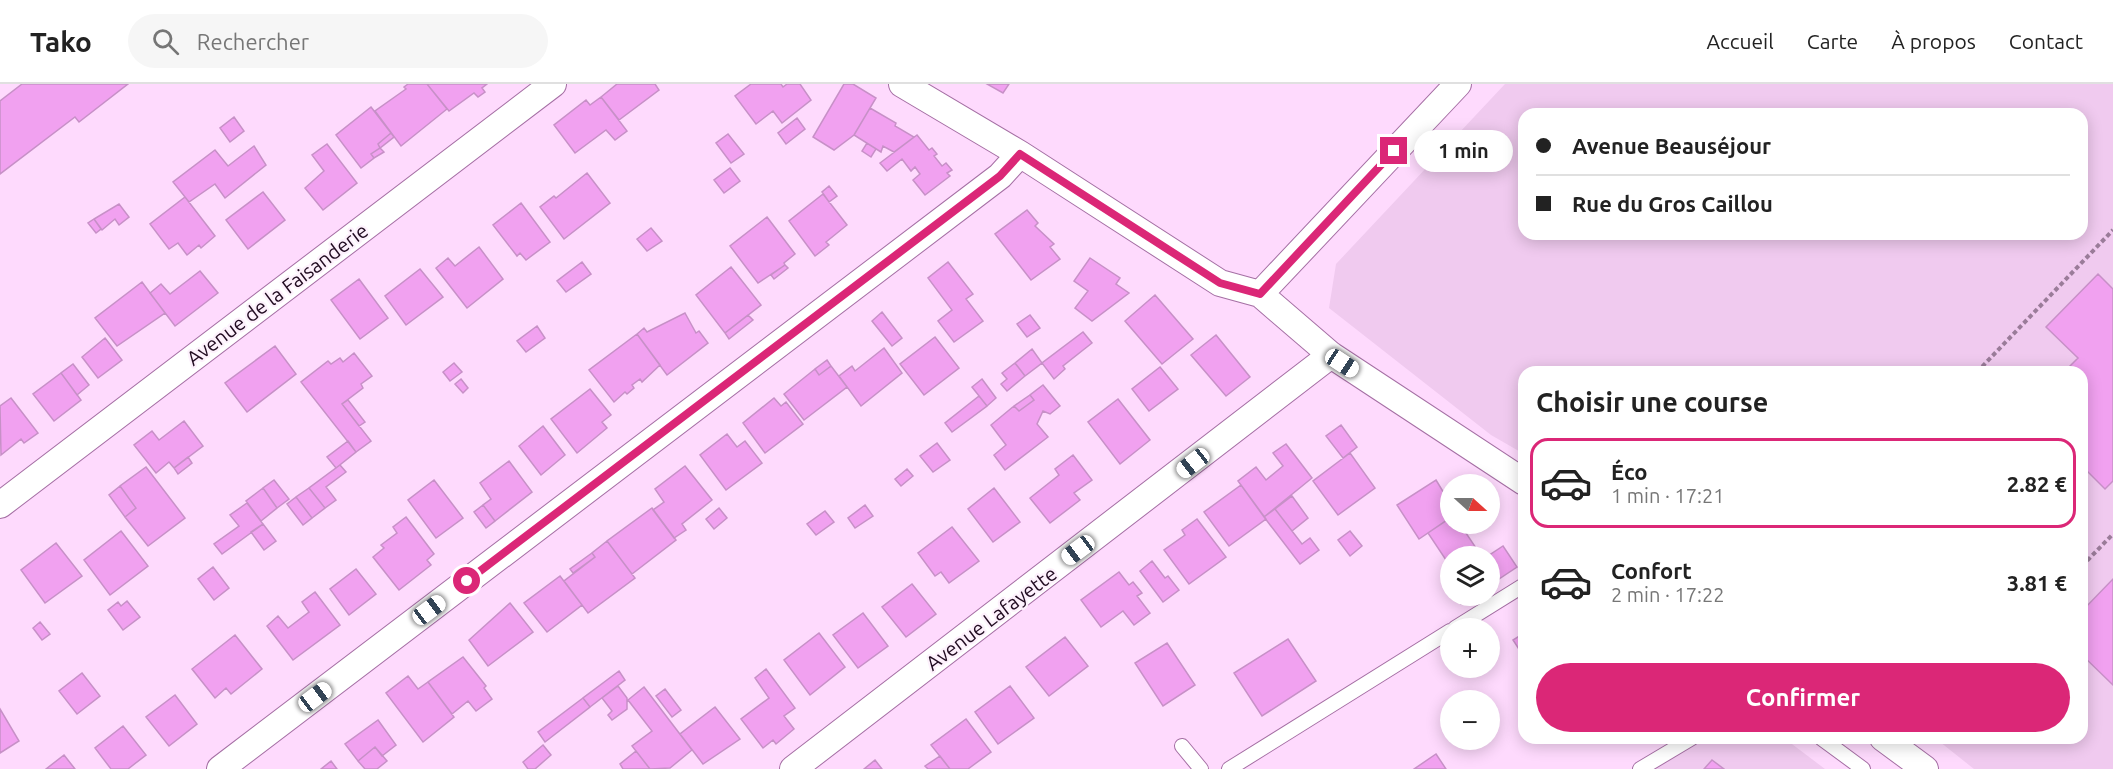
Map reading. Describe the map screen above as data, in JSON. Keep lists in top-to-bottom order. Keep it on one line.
{"streets":{"street":["Avenue de la Faisanderie","Avenue Lafayette"]},"north":"right","page":{"header":"Tako","search":"Rechercher","nav":["Accueil","Carte","À propos","Contact"],"banner":["Avenue Beauséjour","Rue du Gros Caillou"],"bubble":"1 min","heading":"Choisir une course","list":[{"name":"Éco","note":"1 min · 17:21","value":"2.82 €"},{"name":"Confort","note":"2 min · 17:22","value":"3.81 €"}],"map_buttons":["+","−"],"buttons":"Confirmer"}}
